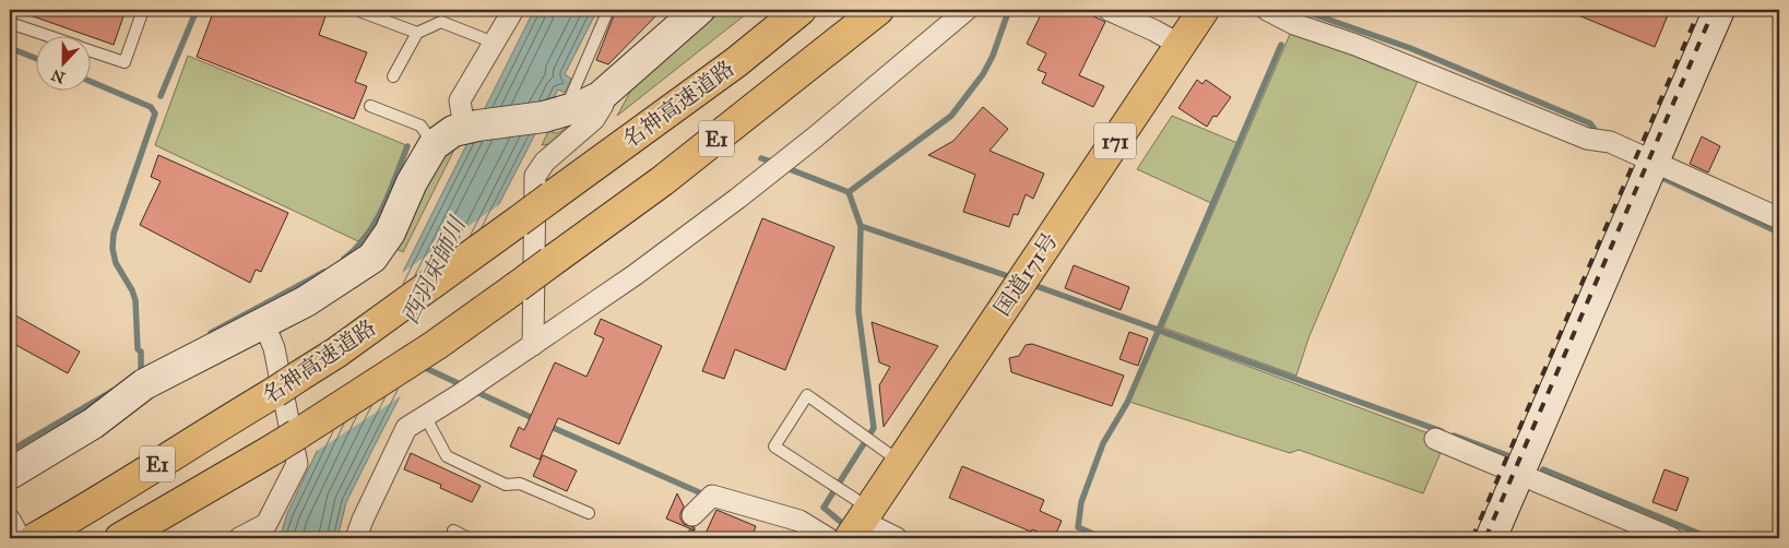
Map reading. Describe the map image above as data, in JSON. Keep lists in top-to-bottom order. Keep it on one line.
{"streets":{"highway":["名神高速道路","E1","171","国道171号"]},"water":["西羽束師川"],"north":"bottom"}
